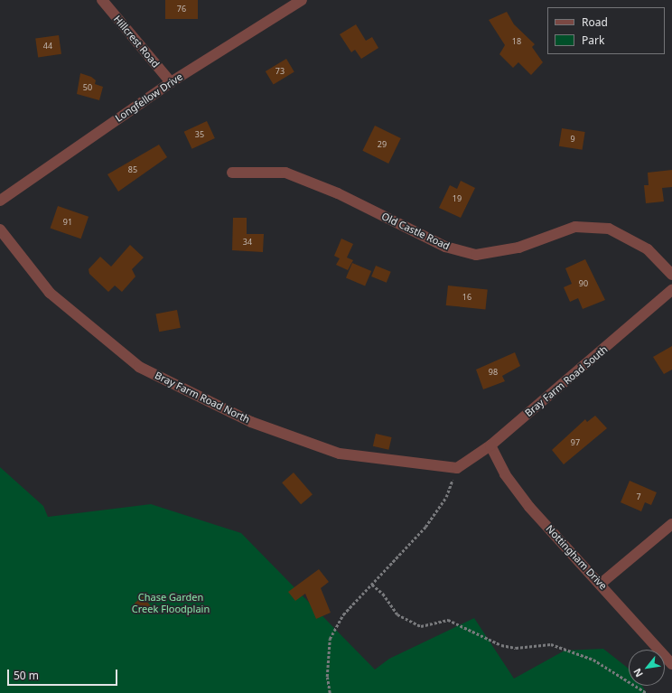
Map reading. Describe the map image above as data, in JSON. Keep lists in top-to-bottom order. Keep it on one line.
{"streets":{"street":["Hillcrest Road","Longfellow Drive","Old Castle Road","Bray Farm Road South","Bray Farm Road North","Nottingham Drive"]},"crossings":[["Hillcrest Road","Longfellow Drive"],["Bray Farm Road South","Bray Farm Road North"],["Bray Farm Road South","Nottingham Drive"]],"parks":["Chase Garden Creek Floodplain"],"house_numbers":["76","18","44","73","50","35","9","29","85","19","91","34","90","16","98","97","7"],"legend":["Road","Park"],"scale_bar":"50 m","north":"bottom left"}
